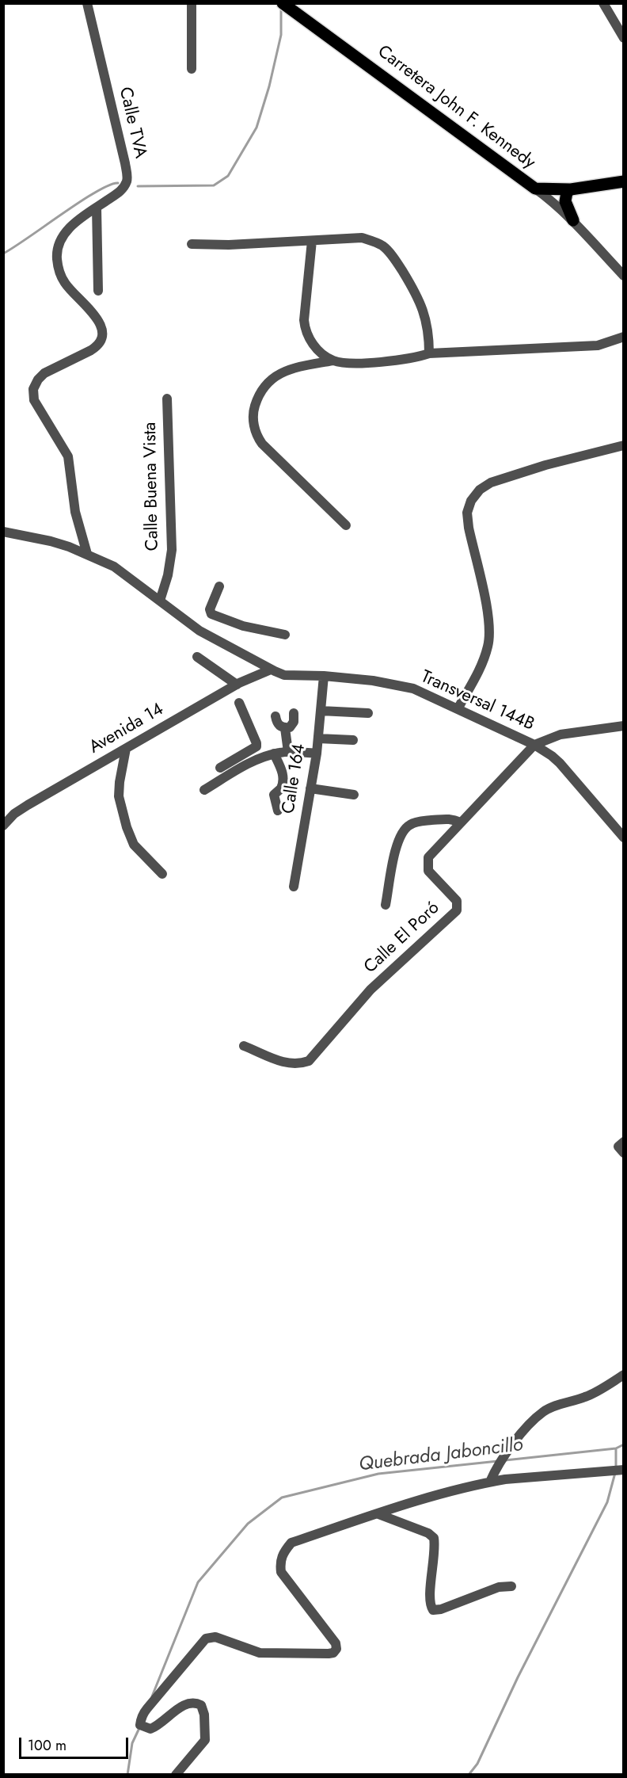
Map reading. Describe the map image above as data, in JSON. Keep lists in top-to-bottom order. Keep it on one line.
{"streets":{"main road":["Carretera John F. Kennedy"],"street":["Calle TVA","Calle Buena Vista","Transversal 144B","Avenida 14","Calle 164","Calle El Poró"]},"crossings":[["Calle TVA","Transversal 144B"],["Calle Buena Vista","Transversal 144B"],["Transversal 144B","Avenida 14"],["Transversal 144B","Calle 164"],["Transversal 144B","Calle El Poró"]],"water":["Quebrada Jaboncillo"],"scale_bar":"100 m"}
